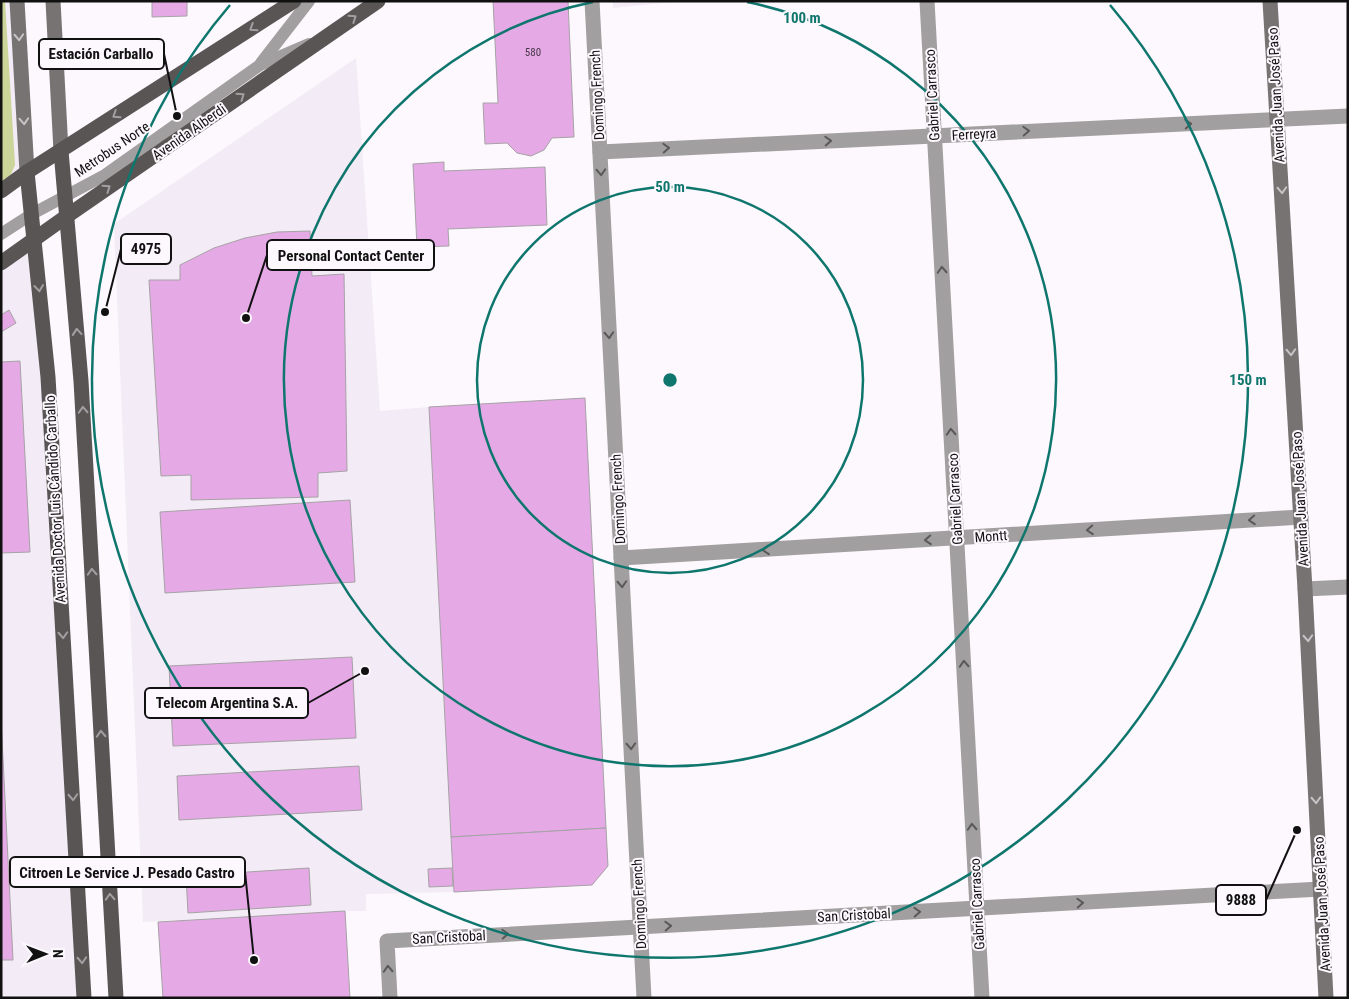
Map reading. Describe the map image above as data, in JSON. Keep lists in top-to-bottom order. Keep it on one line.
{"streets":{"main road":["Avenida Alberdi","Avenida Doctor Luis Cándido Carballo"],"street":["Domingo French","Gabriel Carrasco","Avenida Juan José Paso","Ferreyra","Montt","San Cristobal"],"lane":["Metrobus Norte"]},"crossings":[["Domingo French","Ferreyra"],["Domingo French","Montt"],["Domingo French","San Cristobal"],["Gabriel Carrasco","Ferreyra"],["Gabriel Carrasco","Montt"],["Gabriel Carrasco","San Cristobal"],["Avenida Juan José Paso","Ferreyra"],["Avenida Juan José Paso","Montt"],["Avenida Juan José Paso","San Cristobal"],["Avenida Alberdi","Metrobus Norte"],["Avenida Alberdi","Avenida Doctor Luis Cándido Carballo"],["Metrobus Norte","Avenida Doctor Luis Cándido Carballo"]],"one_way":["Domingo French","Gabriel Carrasco","Avenida Juan José Paso","Ferreyra","Avenida Doctor Luis Cándido Carballo","Montt","San Cristobal"],"places":["Estación Carballo","4975","Personal Contact Center","Telecom Argentina S.A.","9888","Citroen Le Service J. Pesado Castro"],"house_numbers":["580"],"north":"right","rings":["100 m","50 m","150 m"]}
